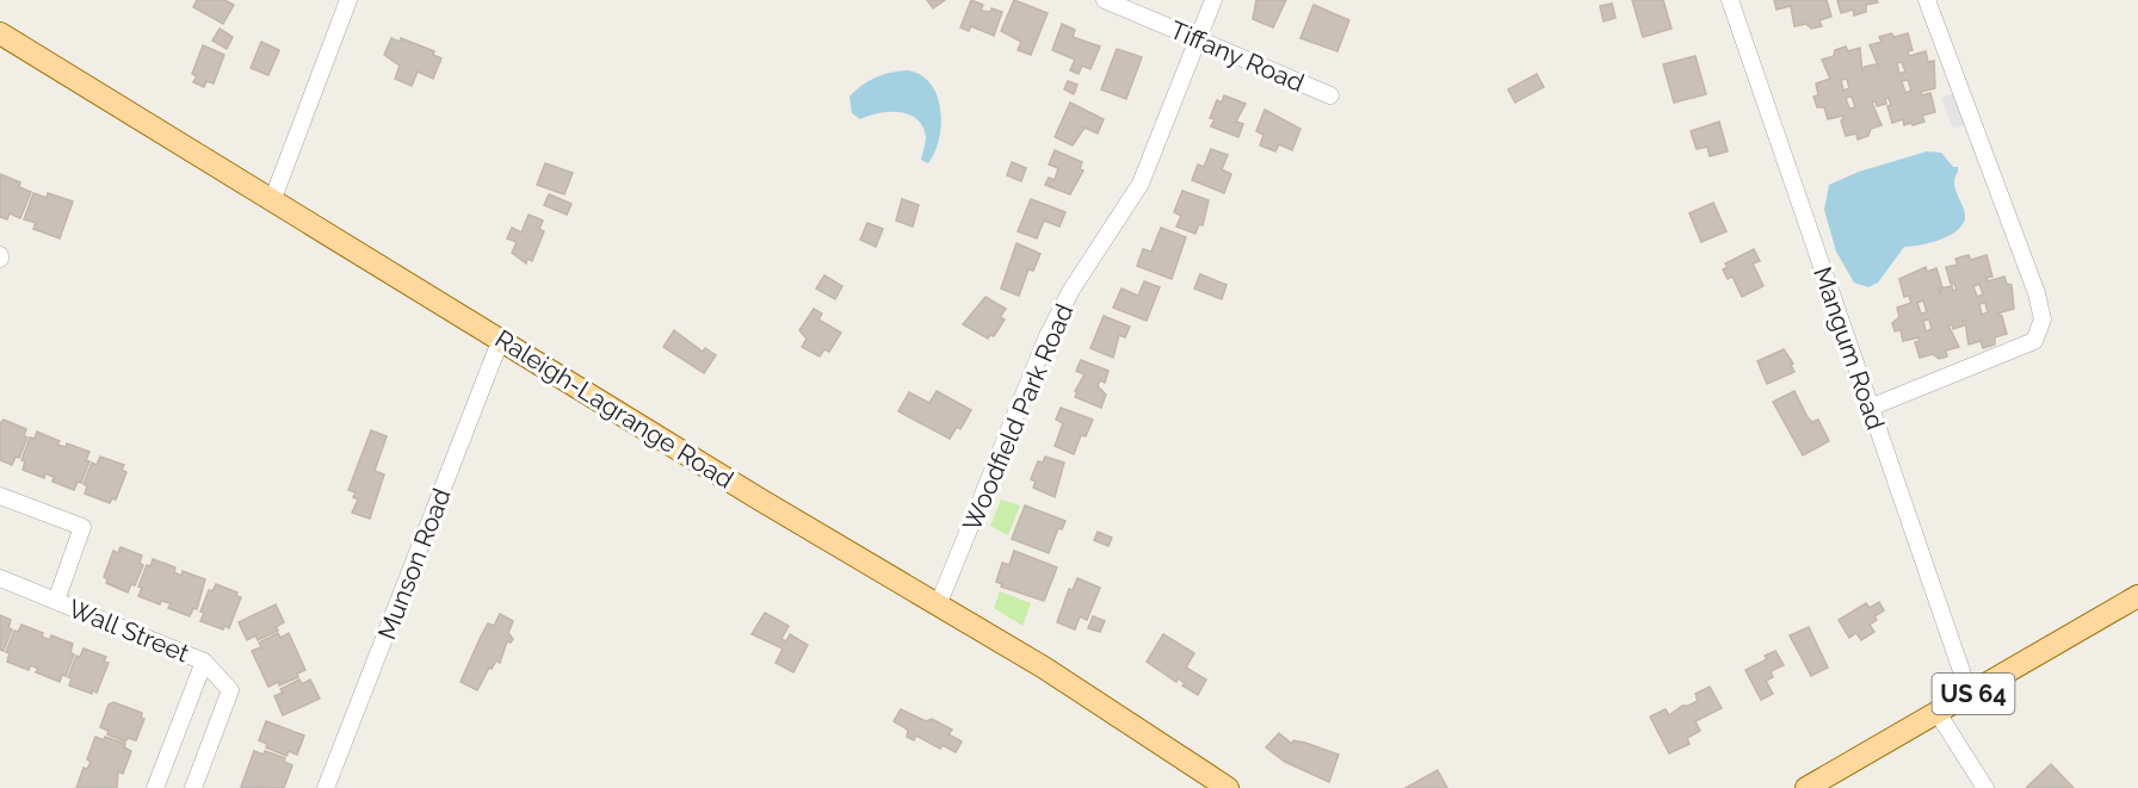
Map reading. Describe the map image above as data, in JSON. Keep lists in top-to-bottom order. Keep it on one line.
{"streets":{"main road":["Raleigh-Lagrange Road","US 64"],"street":["Tiffany Road","Mangum Road","Woodfield Park Road","Munson Road","Wall Street"]},"crossings":[["Tiffany Road","Woodfield Park Road"],["Mangum Road","US 64"],["Raleigh-Lagrange Road","Woodfield Park Road"],["Raleigh-Lagrange Road","Munson Road"]]}
